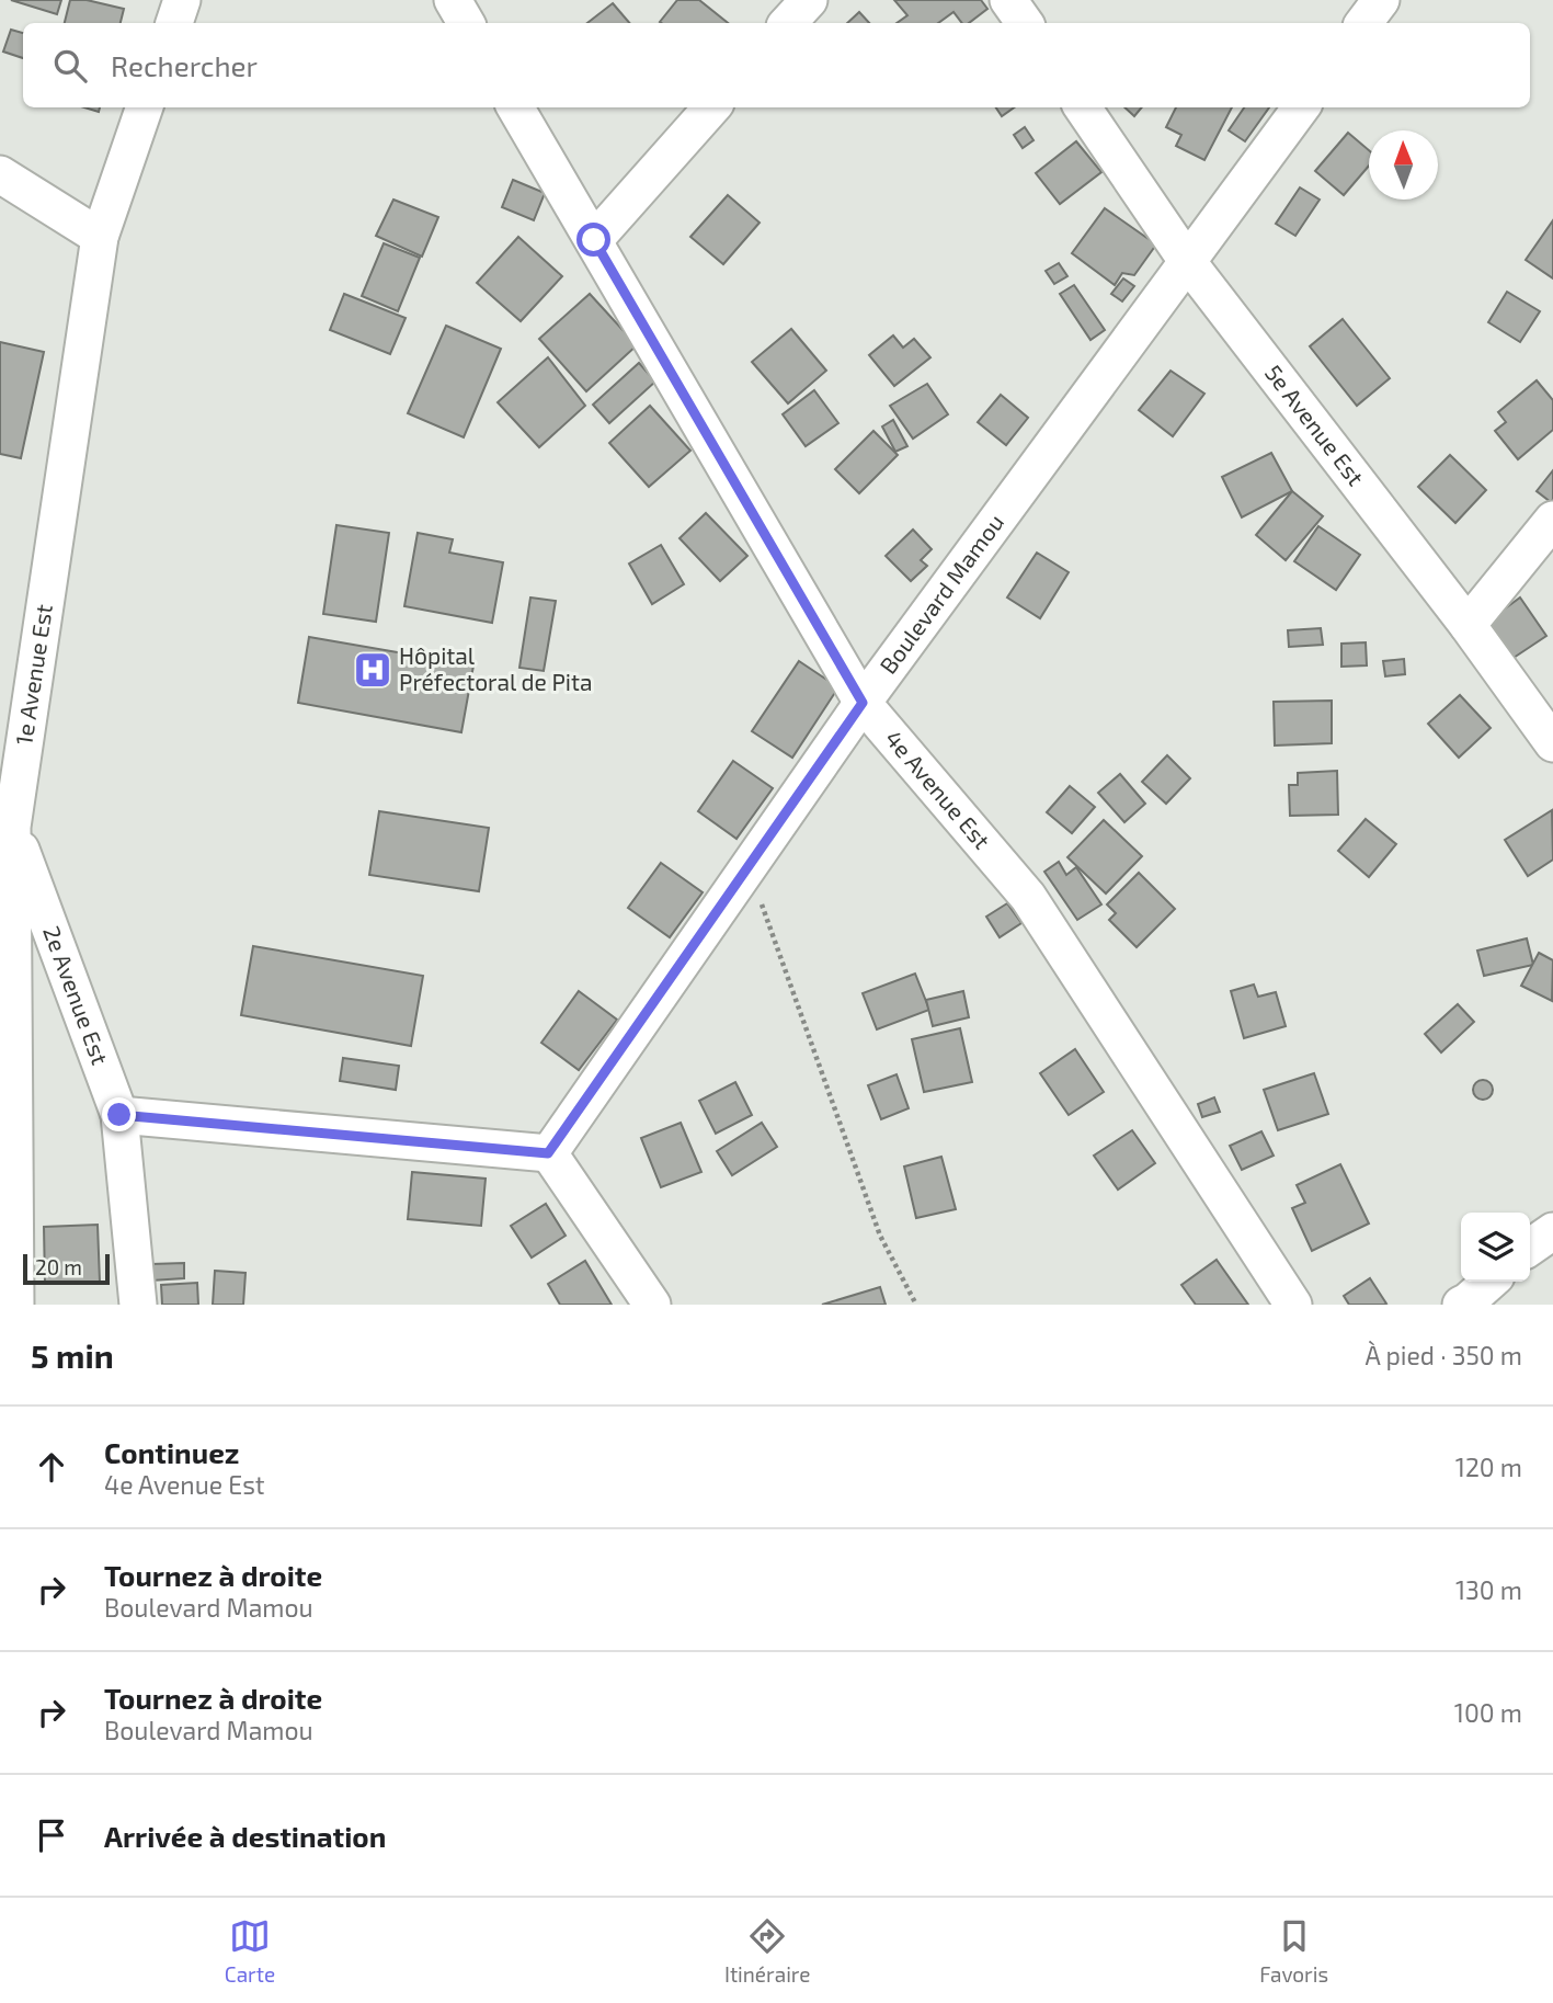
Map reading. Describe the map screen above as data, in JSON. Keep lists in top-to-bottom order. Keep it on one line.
{"streets":{"street":["5e Avenue Est","Boulevard Mamou","1e Avenue Est","4e Avenue Est","2e Avenue Est"]},"crossings":[["5e Avenue Est","Boulevard Mamou"],["Boulevard Mamou","4e Avenue Est"],["1e Avenue Est","2e Avenue Est"]],"places":{"hospital":["Hôpital Préfectoral de Pita"]},"scale_bar":"20 m","north":"top","page":{"search":"Rechercher","scale":"20 m","heading":["5 min","À pied · 350 m"],"list":[["Continuez","4e Avenue Est","120 m"],["Tournez à droite","Boulevard Mamou","130 m"],["Tournez à droite","Boulevard Mamou","100 m"],"Arrivée à destination"],"nav":["Carte","Itinéraire","Favoris"]}}
